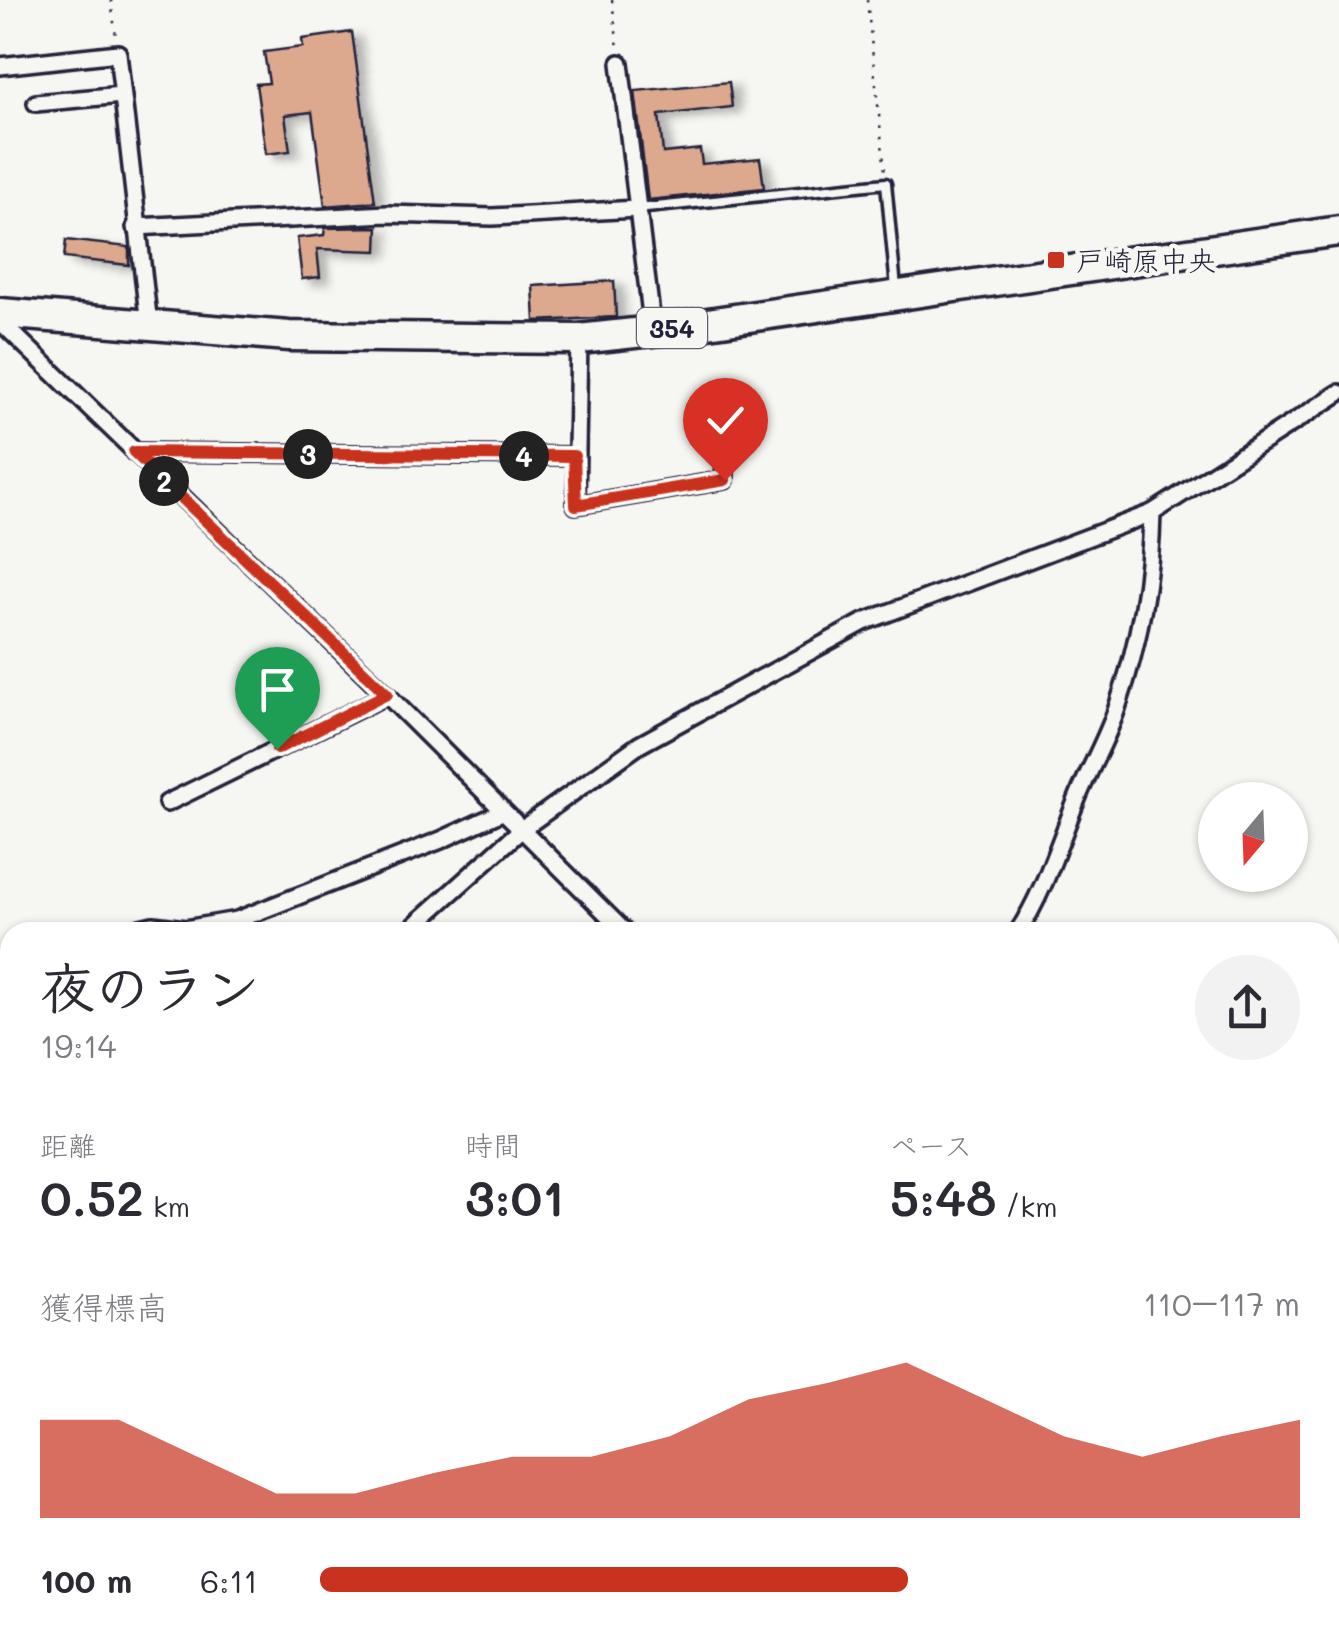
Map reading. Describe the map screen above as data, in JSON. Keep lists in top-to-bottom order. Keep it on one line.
{"streets":{"highway":["354"]},"places":{"transit":["戸崎原中央"]},"north":"bottom","page":{"pins":["3","4","2"],"heading":["夜のラン","19:14"],"stats":[["距離","0.52 km"],["時間","3:01"],["ペース","5:48 /km"]],"chart":["獲得標高","110–117 m"],"list":[{"name":"100 m","note":"6:11"}]}}
